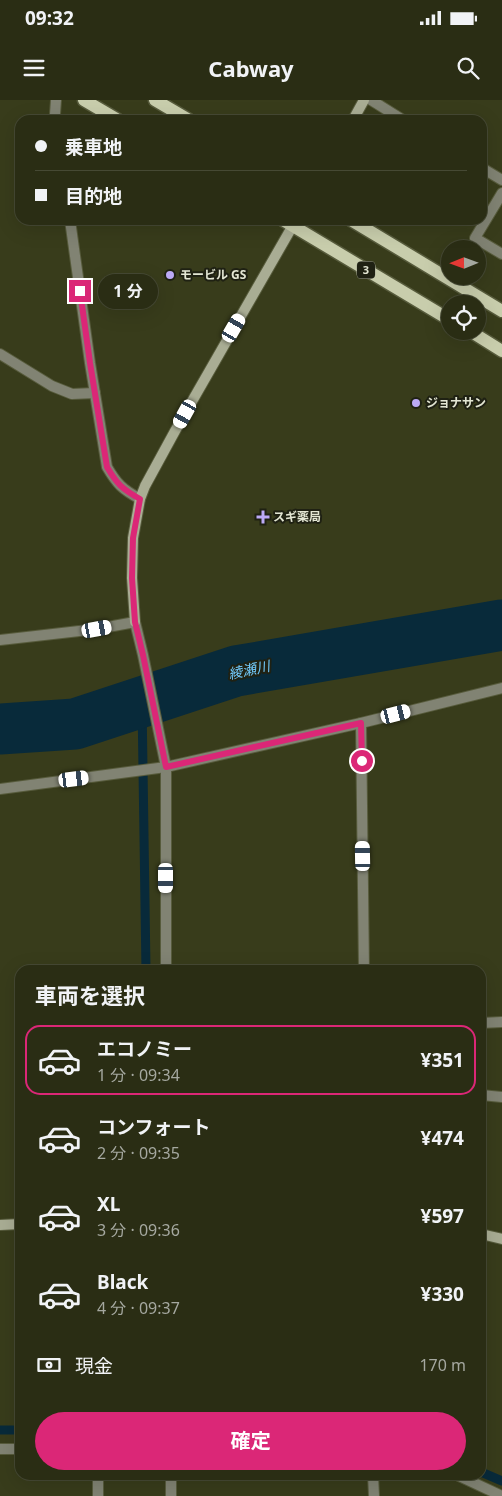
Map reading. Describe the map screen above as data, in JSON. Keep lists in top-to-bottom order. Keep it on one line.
{"streets":{"main road":["3"]},"water":["綾瀬川"],"places":{"other":["モービル GS","ジョナサン"],"health":["スギ薬局"]},"north":"left","page":{"status":"09:32","header":"Cabway","banner":["乗車地","目的地"],"bubble":"1 分","heading":"車両を選択","list":[{"name":"エコノミー","note":"1 分 · 09:34","value":"¥351"},{"name":"コンフォート","note":"2 分 · 09:35","value":"¥474"},{"name":"XL","note":"3 分 · 09:36","value":"¥597"},{"name":"Black","note":"4 分 · 09:37","value":"¥330"}],"pay":["現金","170 m"],"buttons":"確定"}}
